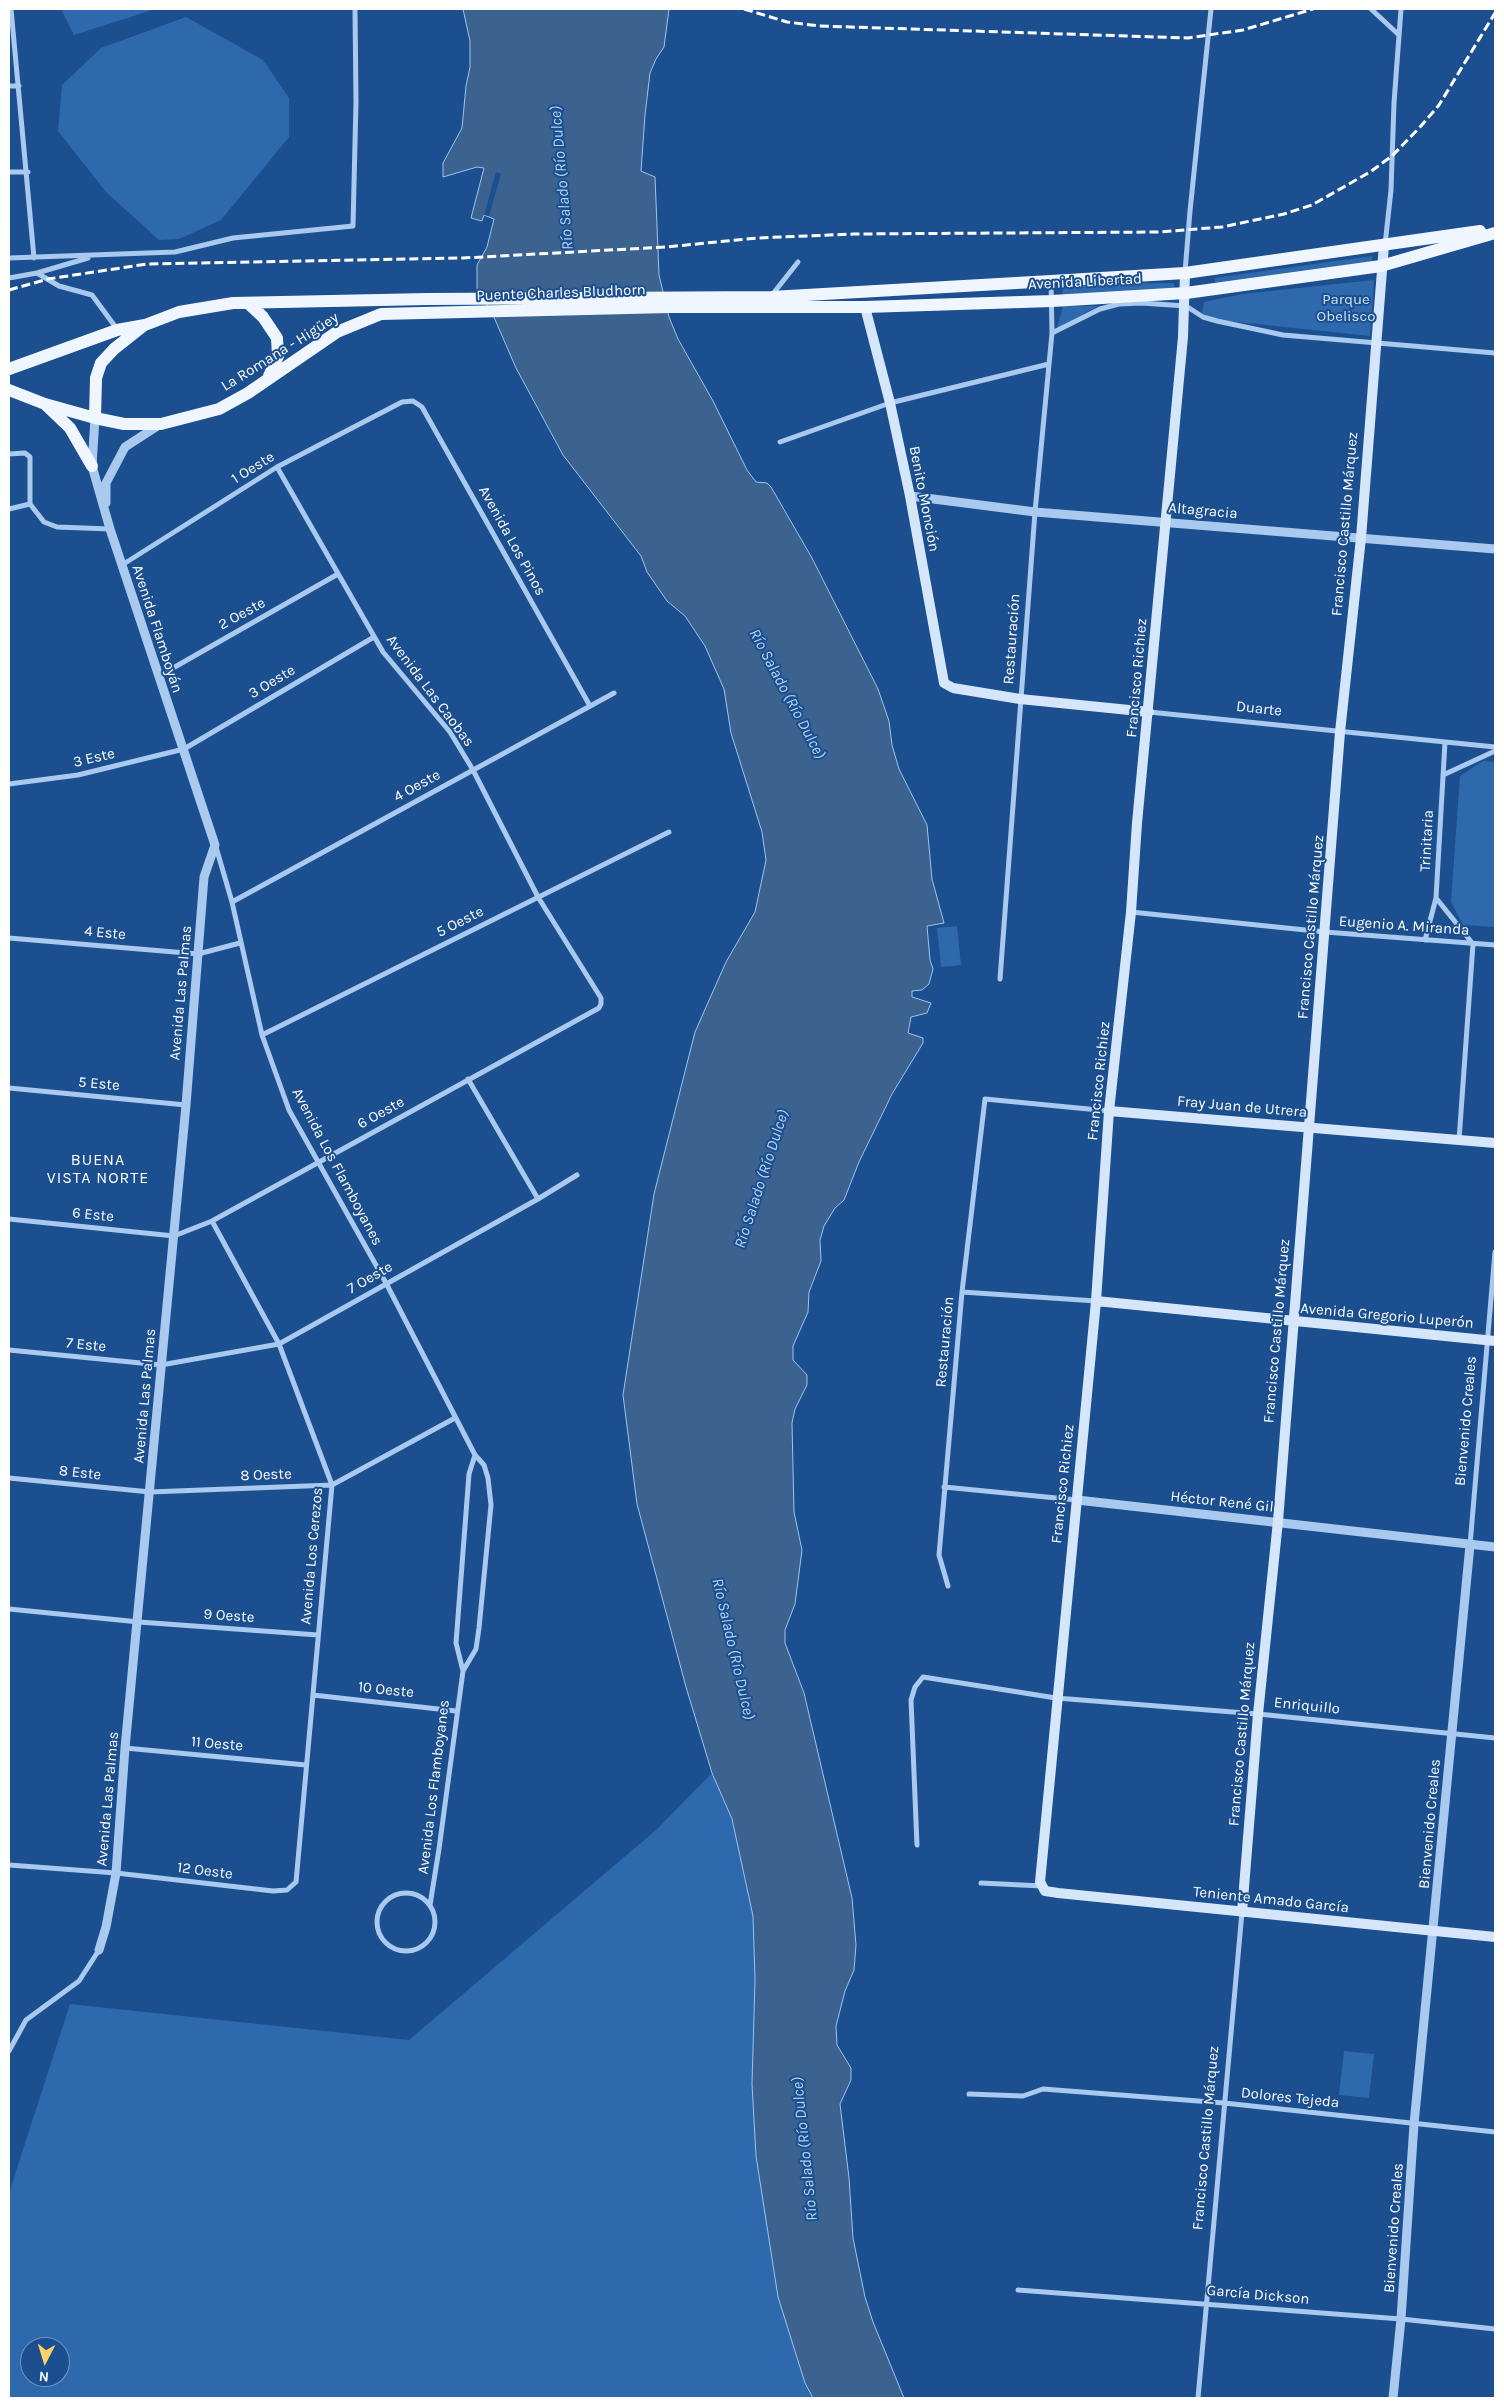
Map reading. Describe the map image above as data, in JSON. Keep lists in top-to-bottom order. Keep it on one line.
{"streets":{"main road":["Avenida Libertad","Puente Charles Bludhorn","La Romana - Higüey","Benito Monción","Francisco Castillo Márquez","Francisco Richiez","Duarte","Fray Juan de Utrera","Avenida Gregorio Luperón","Teniente Amado García"],"street":["1 Oeste","Altagracia","Avenida Los Pinos","2 Oeste","Avenida Flamboyán","Restauración","3 Oeste","Avenida Las Caobas","3 Este","4 Oeste","Trinitaria","5 Oeste","Eugenio A. Miranda","4 Este","Avenida Las Palmas","5 Este","6 Oeste","Avenida Los Flamboyanes","6 Este","7 Oeste","7 Este","Bienvenido Creales","8 Este","8 Oeste","Héctor René Gil","Avenida Los Cerezos","9 Oeste","10 Oeste","Enriquillo","11 Oeste","12 Oeste","Dolores Tejeda","García Dickson"]},"crossings":[["Avenida Libertad","Puente Charles Bludhorn"],["Avenida Libertad","Benito Monción"],["Avenida Libertad","Francisco Castillo Márquez"],["Avenida Libertad","Restauración"],["Avenida Libertad","Francisco Richiez"],["Puente Charles Bludhorn","La Romana - Higüey"],["La Romana - Higüey","Avenida Flamboyán"],["1 Oeste","Avenida Los Pinos"],["1 Oeste","Avenida Flamboyán"],["1 Oeste","Avenida Las Caobas"],["Benito Monción","Altagracia"],["Benito Monción","Duarte"],["Altagracia","Francisco Castillo Márquez"],["Altagracia","Restauración"],["Altagracia","Francisco Richiez"],["Francisco Castillo Márquez","Duarte"],["Francisco Castillo Márquez","Eugenio A. Miranda"],["Francisco Castillo Márquez","Fray Juan de Utrera"],["Francisco Castillo Márquez","Avenida Gregorio Luperón"],["Francisco Castillo Márquez","Héctor René Gil"],["Francisco Castillo Márquez","Enriquillo"],["Francisco Castillo Márquez","Teniente Amado García"],["Francisco Castillo Márquez","Dolores Tejeda"],["Francisco Castillo Márquez","García Dickson"],["Avenida Los Pinos","4 Oeste"],["2 Oeste","Avenida Flamboyán"],["2 Oeste","Avenida Las Caobas"],["Avenida Flamboyán","3 Oeste"],["Avenida Flamboyán","3 Este"],["Avenida Flamboyán","Avenida Las Palmas"],["Avenida Flamboyán","Avenida Los Flamboyanes"],["Restauración","Duarte"],["Restauración","Fray Juan de Utrera"],["Restauración","Héctor René Gil"],["Francisco Richiez","Duarte"],["Francisco Richiez","Eugenio A. Miranda"],["Francisco Richiez","Fray Juan de Utrera"],["Francisco Richiez","Avenida Gregorio Luperón"],["Francisco Richiez","Héctor René Gil"],["Francisco Richiez","Enriquillo"],["Francisco Richiez","Teniente Amado García"],["3 Oeste","Avenida Las Caobas"],["3 Oeste","3 Este"],["Avenida Las Caobas","4 Oeste"],["Avenida Las Caobas","5 Oeste"],["Avenida Las Caobas","6 Oeste"],["Duarte","Trinitaria"],["4 Oeste","Avenida Los Flamboyanes"],["Trinitaria","Eugenio A. Miranda"],["5 Oeste","Avenida Los Flamboyanes"],["4 Este","Avenida Las Palmas"],["4 Este","Avenida Los Flamboyanes"],["Avenida Las Palmas","5 Este"],["Avenida Las Palmas","6 Oeste"],["Avenida Las Palmas","Avenida Los Flamboyanes"],["Avenida Las Palmas","6 Este"],["Avenida Las Palmas","7 Oeste"],["Avenida Las Palmas","7 Este"],["Avenida Las Palmas","8 Este"],["Avenida Las Palmas","8 Oeste"],["Avenida Las Palmas","9 Oeste"],["Avenida Las Palmas","11 Oeste"],["Avenida Las Palmas","12 Oeste"],["6 Oeste","Avenida Los Flamboyanes"],["6 Oeste","6 Este"],["6 Oeste","Avenida Los Cerezos"],["Avenida Los Flamboyanes","7 Oeste"],["Avenida Los Flamboyanes","8 Oeste"],["Avenida Los Flamboyanes","10 Oeste"],["7 Oeste","7 Este"],["7 Oeste","Avenida Los Cerezos"],["Avenida Gregorio Luperón","Bienvenido Creales"],["Bienvenido Creales","Héctor René Gil"],["Bienvenido Creales","Enriquillo"],["Bienvenido Creales","Teniente Amado García"],["Bienvenido Creales","Dolores Tejeda"],["Bienvenido Creales","García Dickson"],["8 Este","8 Oeste"],["8 Oeste","Avenida Los Cerezos"],["Avenida Los Cerezos","9 Oeste"],["Avenida Los Cerezos","10 Oeste"],["Avenida Los Cerezos","11 Oeste"],["Avenida Los Cerezos","12 Oeste"]],"districts":["BUENA VISTA NORTE"],"water":["Río Salado (Río Dulce)"],"parks":["Parque Obelisco"],"north":"bottom"}
